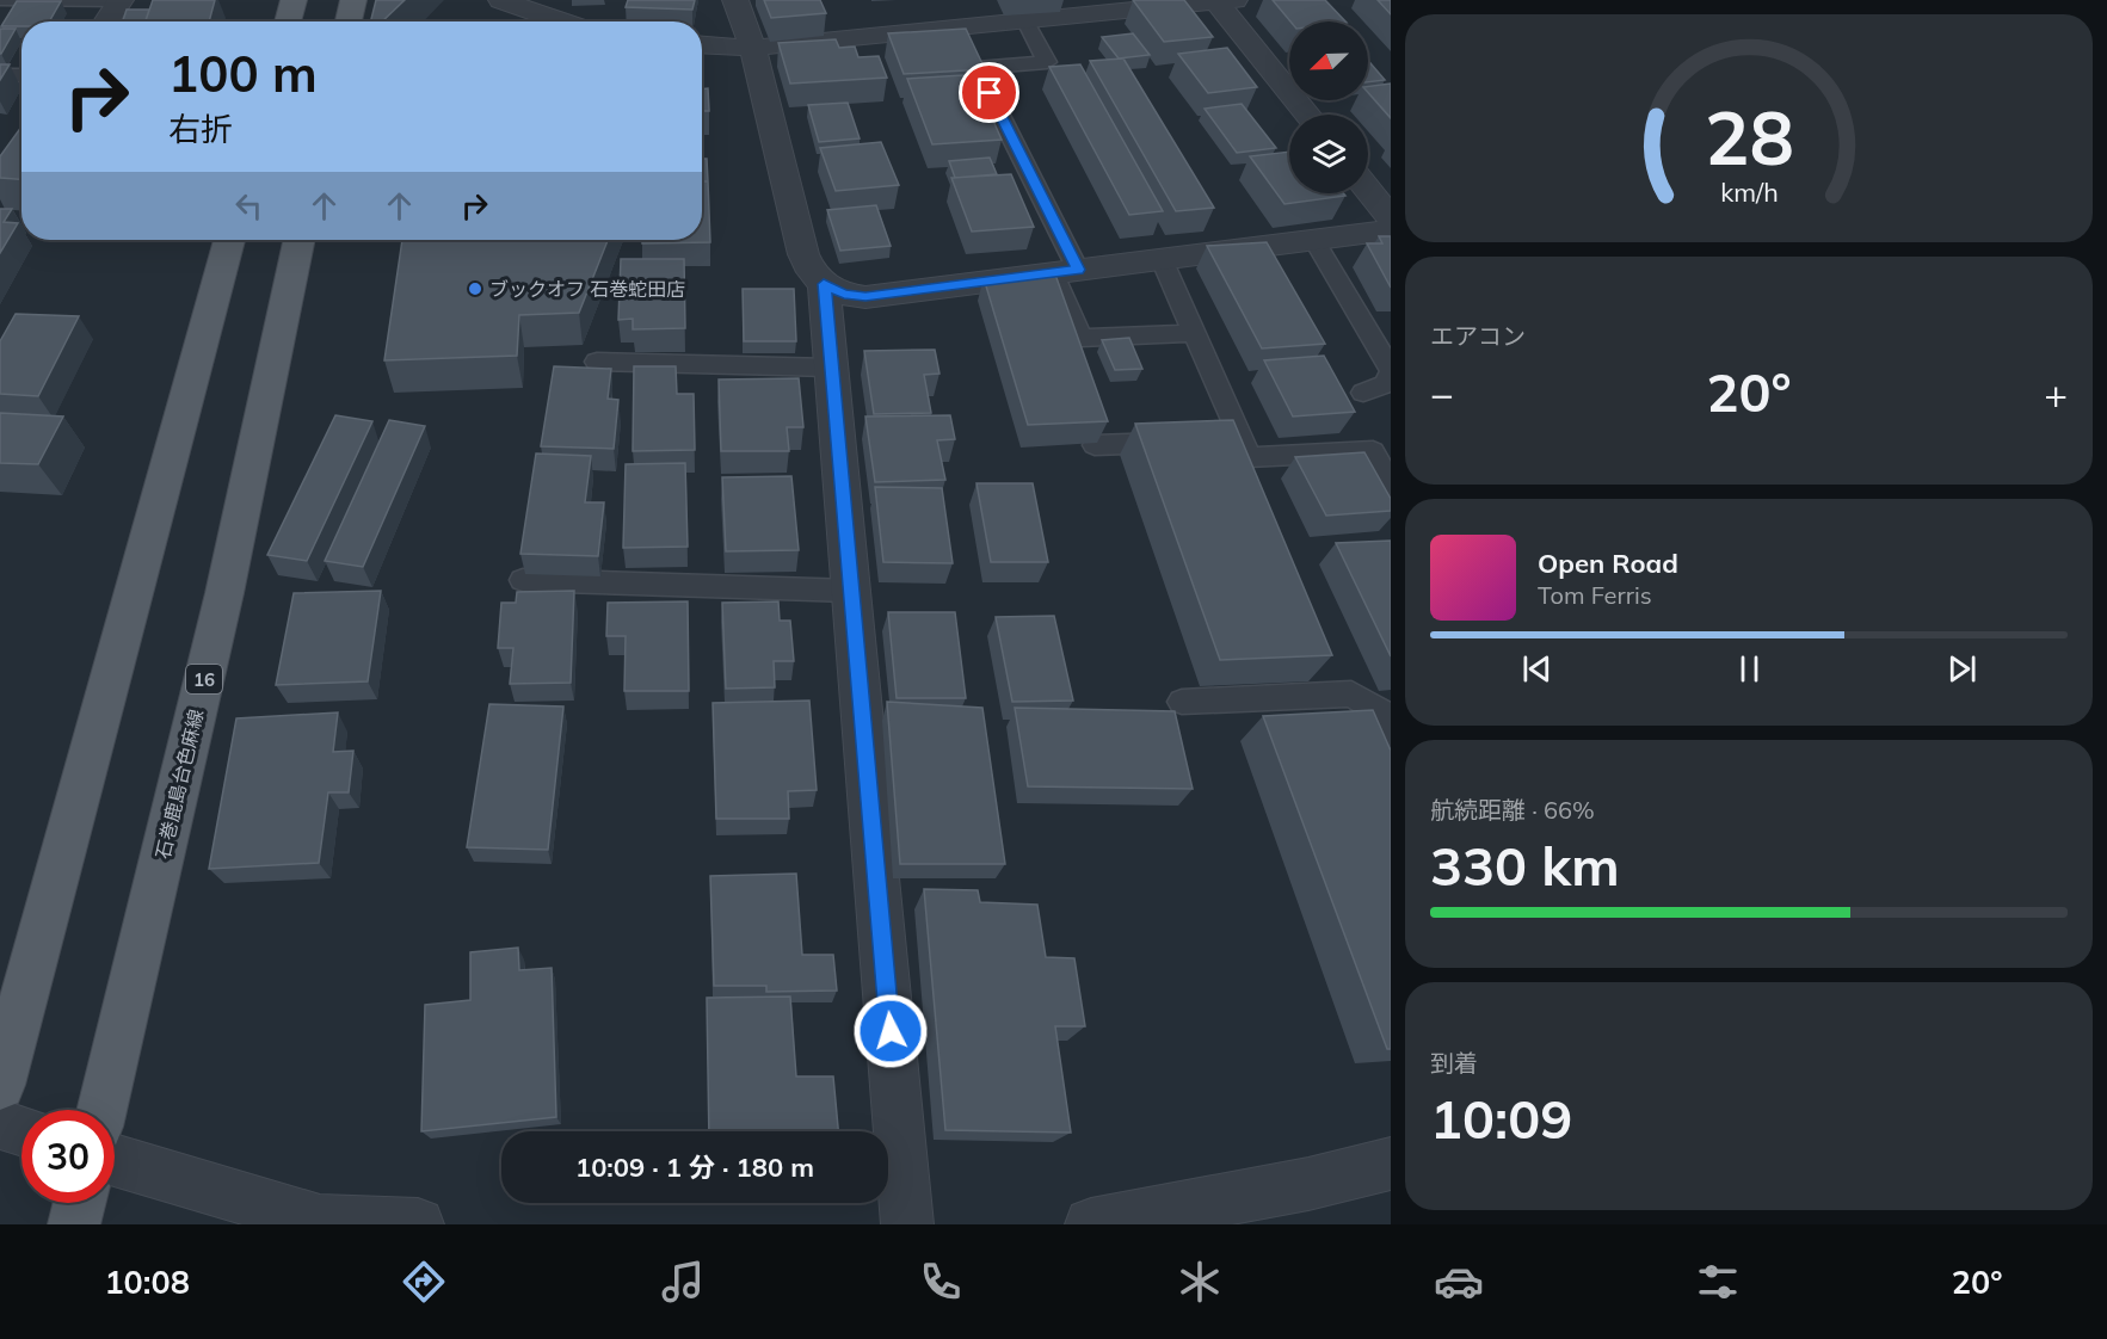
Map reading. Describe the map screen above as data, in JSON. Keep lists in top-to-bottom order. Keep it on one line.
{"streets":{"main road":["16","石巻鹿島台色麻線"]},"places":["ブックオフ 石巻蛇田店"],"north":"bottom left","page":{"turn":["100 m","右折"],"tile":["エアコン",["航続距離 · 66%","330 km"],["到着","10:09"]],"heat":["−","20°","+"],"song":["Open Road","Tom Ferris"],"limit":"30","trip":"10:09 · 1 分 · 180 m","tabs":["10:08","20°"],"gauge":["28","km/h"]}}
